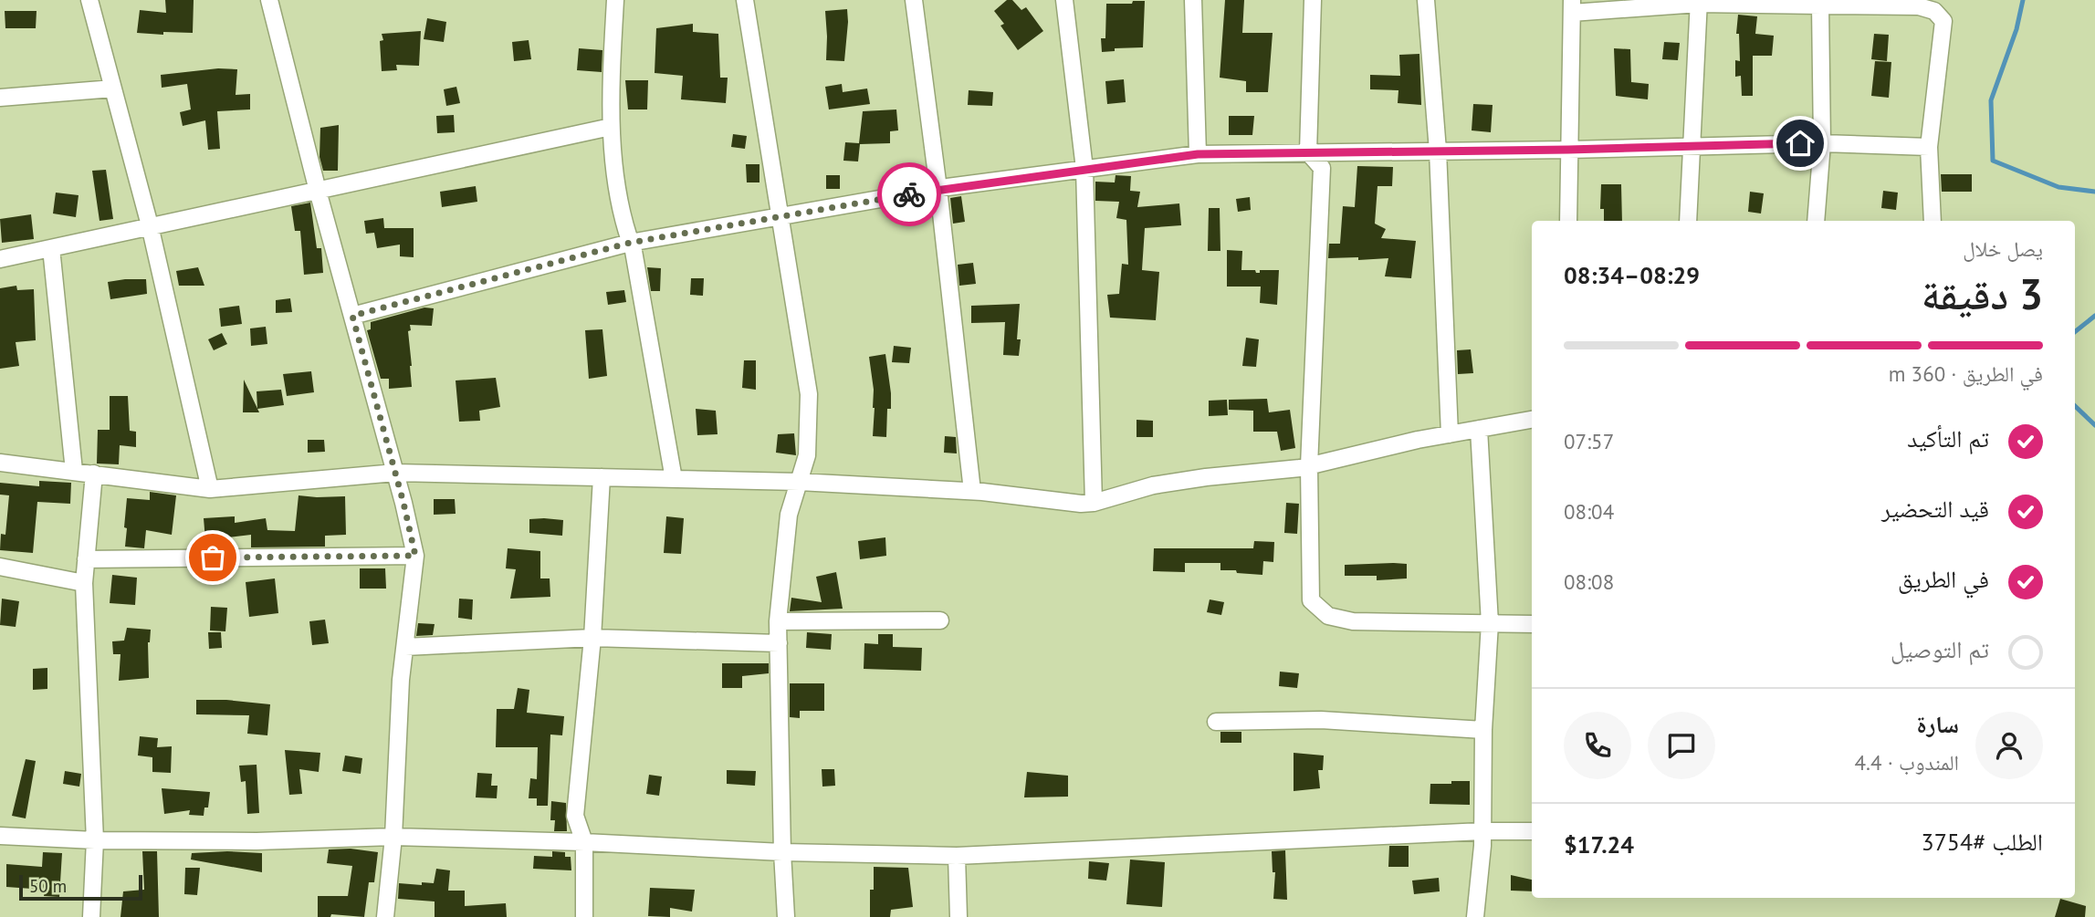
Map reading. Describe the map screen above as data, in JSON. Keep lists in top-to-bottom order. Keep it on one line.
{"scale_bar":"50 m","page":{"heading":["3 دقيقة","يصل خلال","08:29–08:34"],"panel":["سارة","المندوب · 4.4","الطلب #3754","$17.24"],"bar":"في الطريق · 360 m","list":[["تم التأكيد","07:57"],["قيد التحضير","08:04"],["في الطريق","08:08"],"تم التوصيل"],"scale":"50 m"}}
